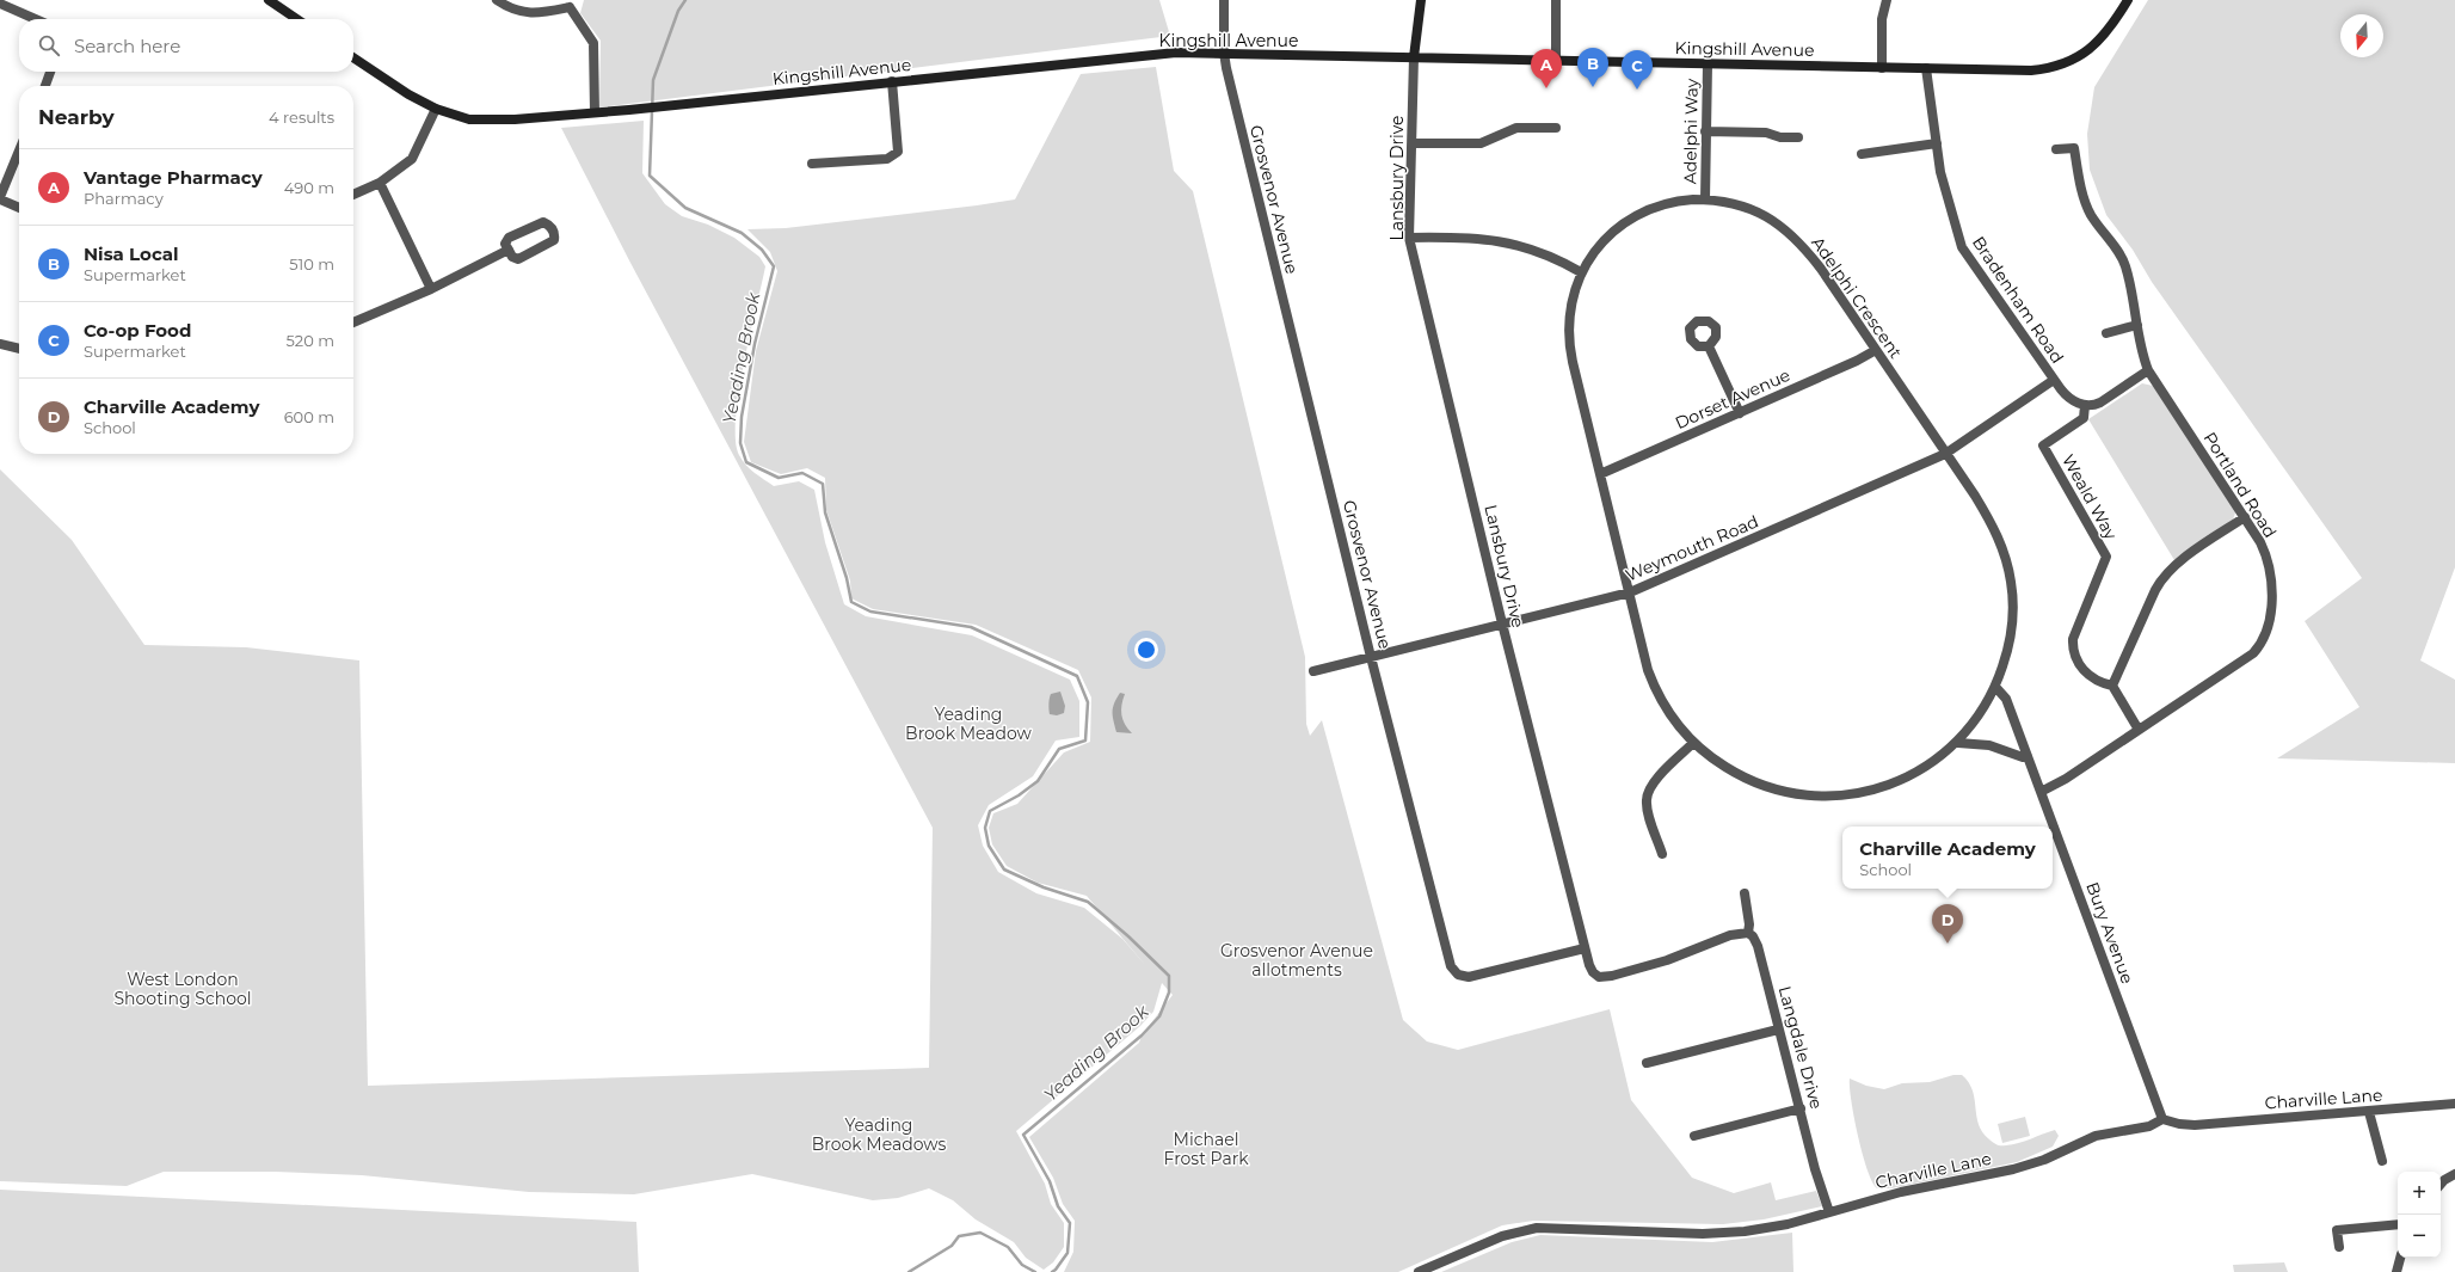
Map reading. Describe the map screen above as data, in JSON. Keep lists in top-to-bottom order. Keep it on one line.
{"streets":{"street":["Kingshill Avenue","Adelphi Way","Lansbury Drive","Grosvenor Avenue","Adelphi Crescent","Bradenham Road","Dorset Avenue","Portland Road","Weald Way","Weymouth Road","Bury Avenue","Langdale Drive","Charville Lane"]},"crossings":[["Kingshill Avenue","Adelphi Way"],["Kingshill Avenue","Lansbury Drive"],["Kingshill Avenue","Grosvenor Avenue"],["Kingshill Avenue","Bradenham Road"],["Adelphi Way","Adelphi Crescent"],["Lansbury Drive","Grosvenor Avenue"],["Lansbury Drive","Weymouth Road"],["Lansbury Drive","Langdale Drive"],["Grosvenor Avenue","Weymouth Road"],["Adelphi Crescent","Dorset Avenue"],["Adelphi Crescent","Weymouth Road"],["Adelphi Crescent","Bury Avenue"],["Bradenham Road","Weald Way"],["Bradenham Road","Weymouth Road"],["Portland Road","Bury Avenue"],["Bury Avenue","Charville Lane"],["Langdale Drive","Charville Lane"]],"water":["Yeading Brook"],"parks":["Yeading Brook Meadow","Grosvenor Avenue allotments","West London Shooting School","Yeading Brook Meadows","Michael Frost Park"],"north":"bottom","page":{"search":"Search here","pins":["B","A","C","D"],"heading":["Nearby","4 results"],"list":[{"mark":"A","name":"Vantage Pharmacy","note":"Pharmacy","value":"490 m"},{"mark":"B","name":"Nisa Local","note":"Supermarket","value":"510 m"},{"mark":"C","name":"Co-op Food","note":"Supermarket","value":"520 m"},{"mark":"D","name":"Charville Academy","note":"School","value":"600 m"}],"popup":["Charville Academy","School"],"map_buttons":["+","−"]}}
